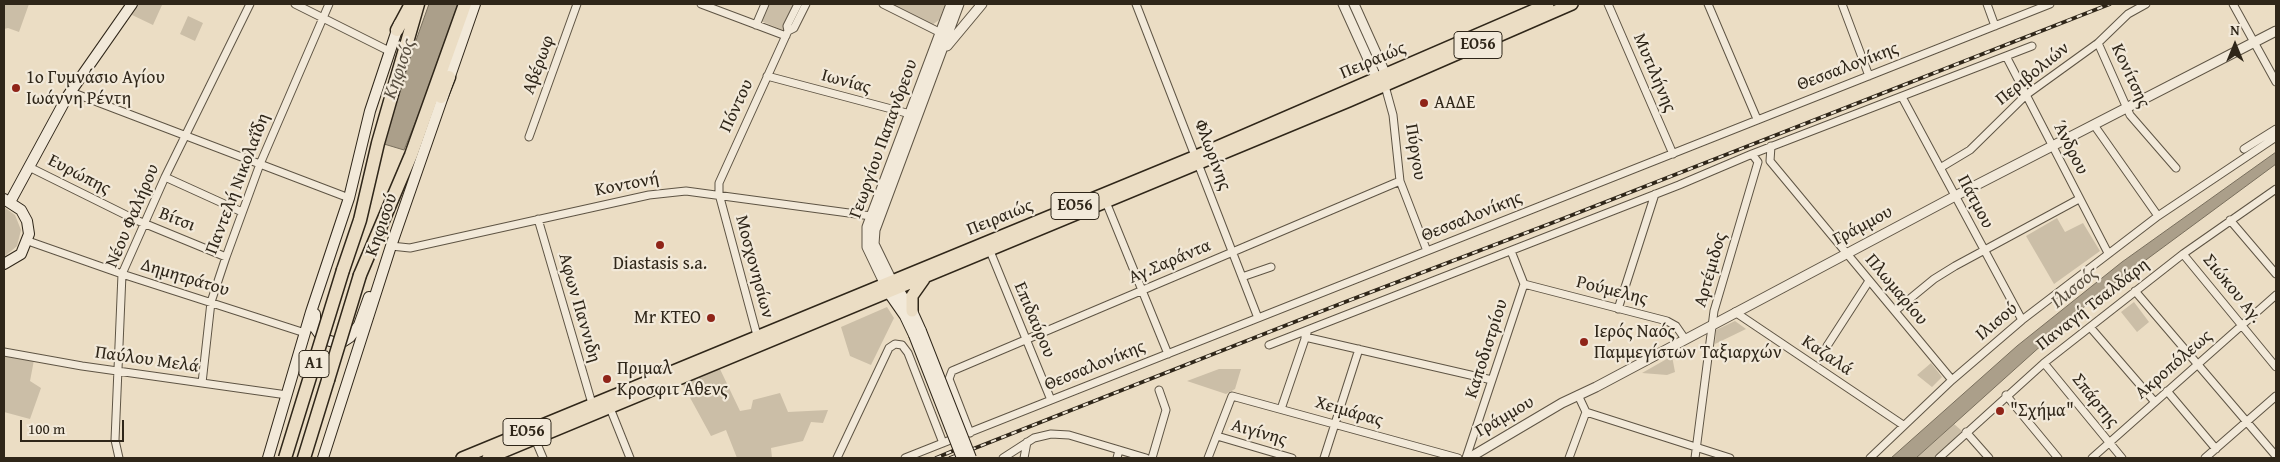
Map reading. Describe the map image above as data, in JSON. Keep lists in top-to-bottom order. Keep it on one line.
{"streets":{"highway":["Α1"],"main road":["ΕΟ56","Πειραιώς","Κηφισού"],"street":["Αβέρωφ","Θεσσαλονίκης","Μυτιλήνης","Περιβολιών","Κονίτσης","Ιωνίας","Πόντου","Γεωργίου Παπανδρεου","Άνδρου","Πύργου","Φλωρίνης","Ευρώπης","Παντελή Νικολαΐδη","Κοντονή","Πάτμου","Νέου Φαλήρου","Βίτσι","Γράμμου","Αγ.Σαράντα","Μοσχονησίων","Αρτέμιδος","Δημητράτου","Σιώκου Αγ.","Πλωμαρίου","Ρούμελης","Παναγή Τσαλδάρη","Αφων Παννιδη","Επιδαύρου","Ιλισού","Καποδιστρίου","Καζαλά","Παύλου Μελά","Ακροπόλεως","Σπάρτης","Χειμάρας","Αιγίνης"]},"crossings":[["Πειραιώς","Γεωργίου Παπανδρεου"],["Πειραιώς","Πύργου"],["Πειραιώς","Φλωρίνης"],["Πειραιώς","Μοσχονησίων"],["Πειραιώς","Αφων Παννιδη"],["Πειραιώς","Επιδαύρου"],["Θεσσαλονίκης","Μυτιλήνης"],["Θεσσαλονίκης","Πύργου"],["Θεσσαλονίκης","Φλωρίνης"],["Θεσσαλονίκης","Αγ.Σαράντα"],["Θεσσαλονίκης","Επιδαύρου"],["Περιβολιών","Κονίτσης"],["Περιβολιών","Άνδρου"],["Περιβολιών","Πάτμου"],["Κονίτσης","Γράμμου"],["Ιωνίας","Πόντου"],["Ιωνίας","Γεωργίου Παπανδρεου"],["Πόντου","Κοντονή"],["Πόντου","Μοσχονησίων"],["Γεωργίου Παπανδρεου","Κοντονή"],["Άνδρου","Γράμμου"],["Άνδρου","Ιλισού"],["Πύργου","Αγ.Σαράντα"],["Φλωρίνης","Αγ.Σαράντα"],["Ευρώπης","Νέου Φαλήρου"],["Ευρώπης","Βίτσι"],["Παντελή Νικολαΐδη","Βίτσι"],["Παντελή Νικολαΐδη","Δημητράτου"],["Παντελή Νικολαΐδη","Παύλου Μελά"],["Κοντονή","Κηφισού"],["Κοντονή","Μοσχονησίων"],["Κοντονή","Αφων Παννιδη"],["Πάτμου","Γράμμου"],["Πάτμου","Ιλισού"],["Νέου Φαλήρου","Βίτσι"],["Νέου Φαλήρου","Δημητράτου"],["Νέου Φαλήρου","Παύλου Μελά"],["Γράμμου","Αρτέμιδος"],["Γράμμου","Πλωμαρίου"],["Γράμμου","Ρούμελης"],["Γράμμου","Καποδιστρίου"],["Γράμμου","Καζαλά"],["Αγ.Σαράντα","Επιδαύρου"],["Σιώκου Αγ.","Παναγή Τσαλδάρη"],["Σιώκου Αγ.","Ακροπόλεως"],["Πλωμαρίου","Ιλισού"],["Ρούμελης","Καποδιστρίου"],["Παναγή Τσαλδάρη","Σπάρτης"],["Ιλισού","Καζαλά"],["Ακροπόλεως","Σπάρτης"],["Χειμάρας","Αιγίνης"]],"water":["Κηφισός","Ιλισσός"],"places":["1ο Γυμνάσιο Αγίου Ιωάννη Ρέντη","ΑΑΔΕ","Diastasis s.a.","Mr KTEO","Ιερός Ναός Παμμεγίστων Ταξιαρχών","Πριμαλ Κροσφιτ Αθενς","\"Σχήμα\""],"scale_bar":"100 m","north":"top"}
